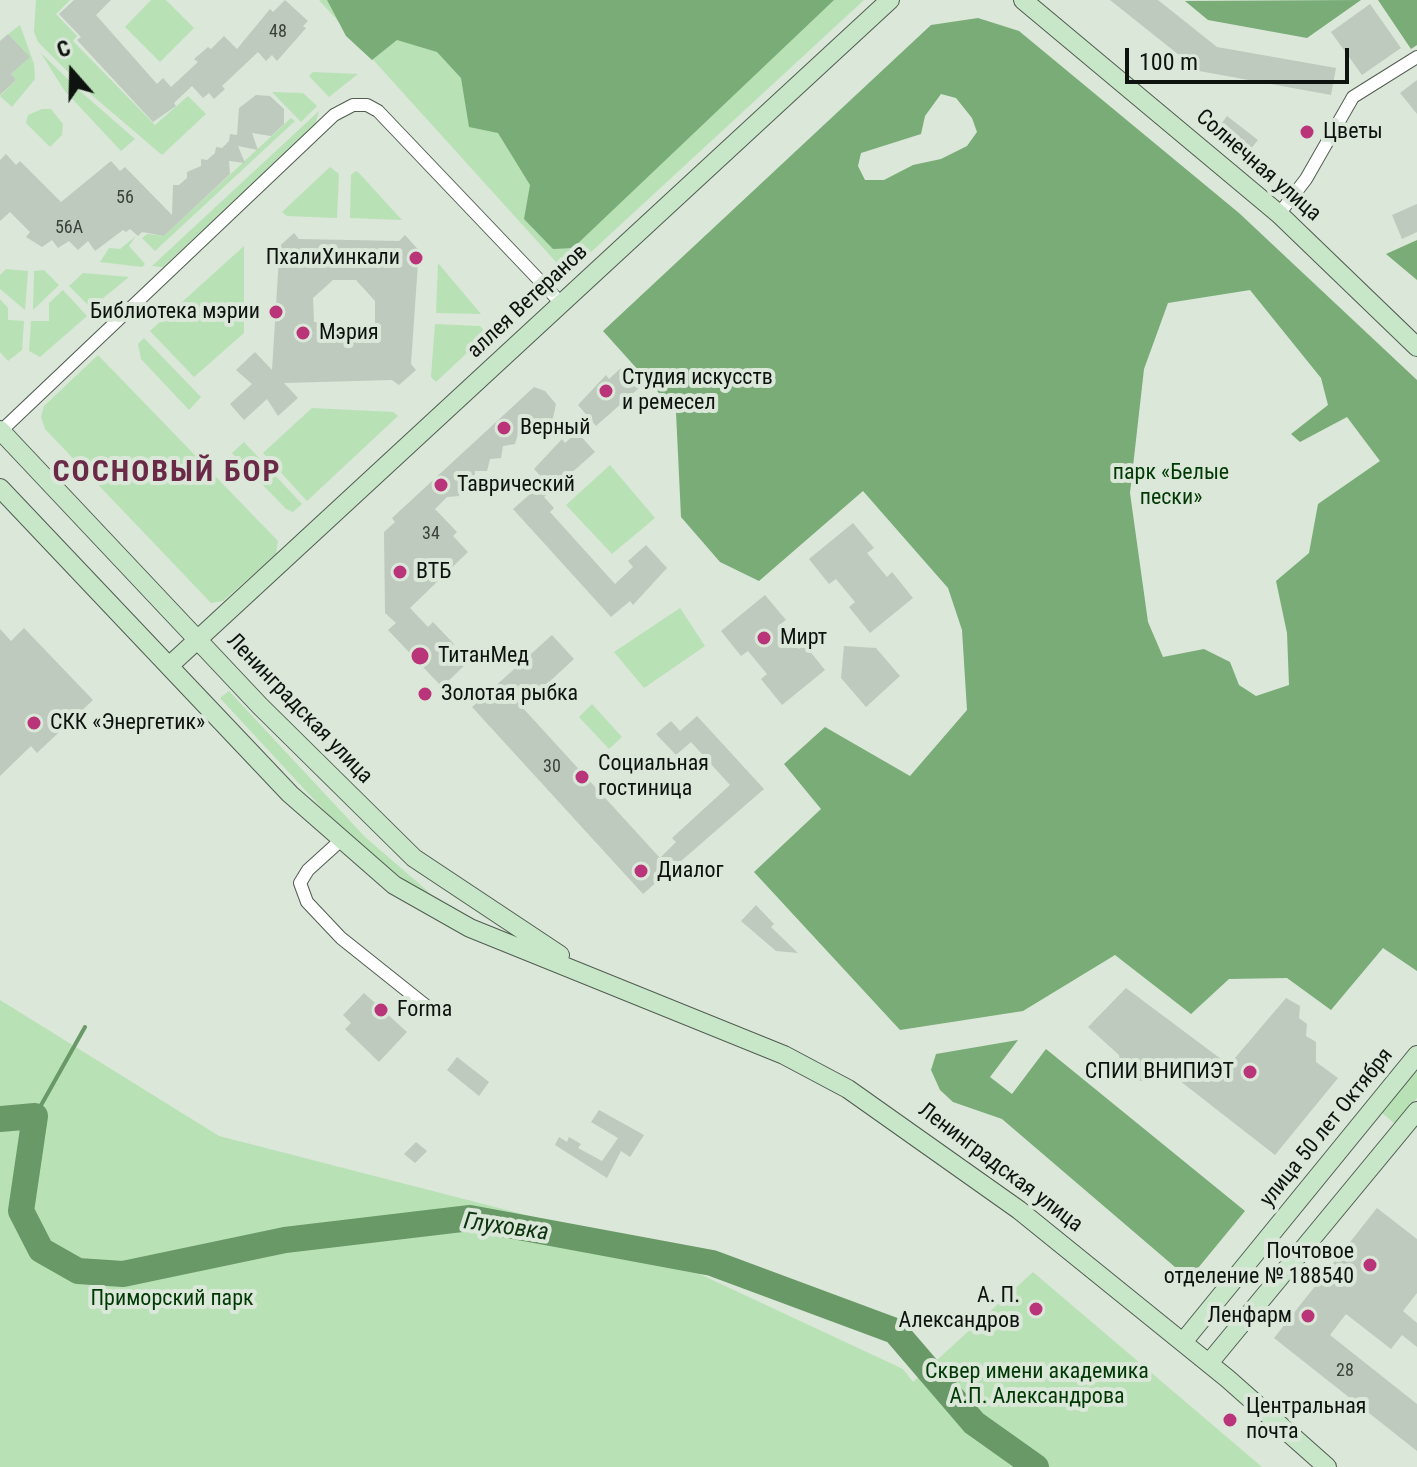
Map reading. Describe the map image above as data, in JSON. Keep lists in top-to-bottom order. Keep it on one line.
{"streets":{"main road":["Солнечная улица","аллея Ветеранов","Ленинградская улица","улица 50 лет Октября"]},"crossings":[["аллея Ветеранов","Ленинградская улица"],["Ленинградская улица","улица 50 лет Октября"]],"districts":["СОСНОВЫЙ БОР"],"water":["Глуховка"],"parks":["парк «Белые пески»","Приморский парк","Сквер имени академика А.П. Александрова"],"places":["Цветы","ПхалиХинкали","Библиотека мэрии","Мэрия","Студия искусств и ремесел","Верный","Таврический","ВТБ","Мирт","ТитанМед","Золотая рыбка","СКК «Энергетик»","Социальная гостиница","Диалог","Forma","СПИИ ВНИПИЭТ","Почтовое отделение № 188540","А. П. Александров","Ленфарм","Центральная почта"],"house_numbers":["48","56","56А","34","30","28"],"scale_bar":"100 m","north":"top"}
